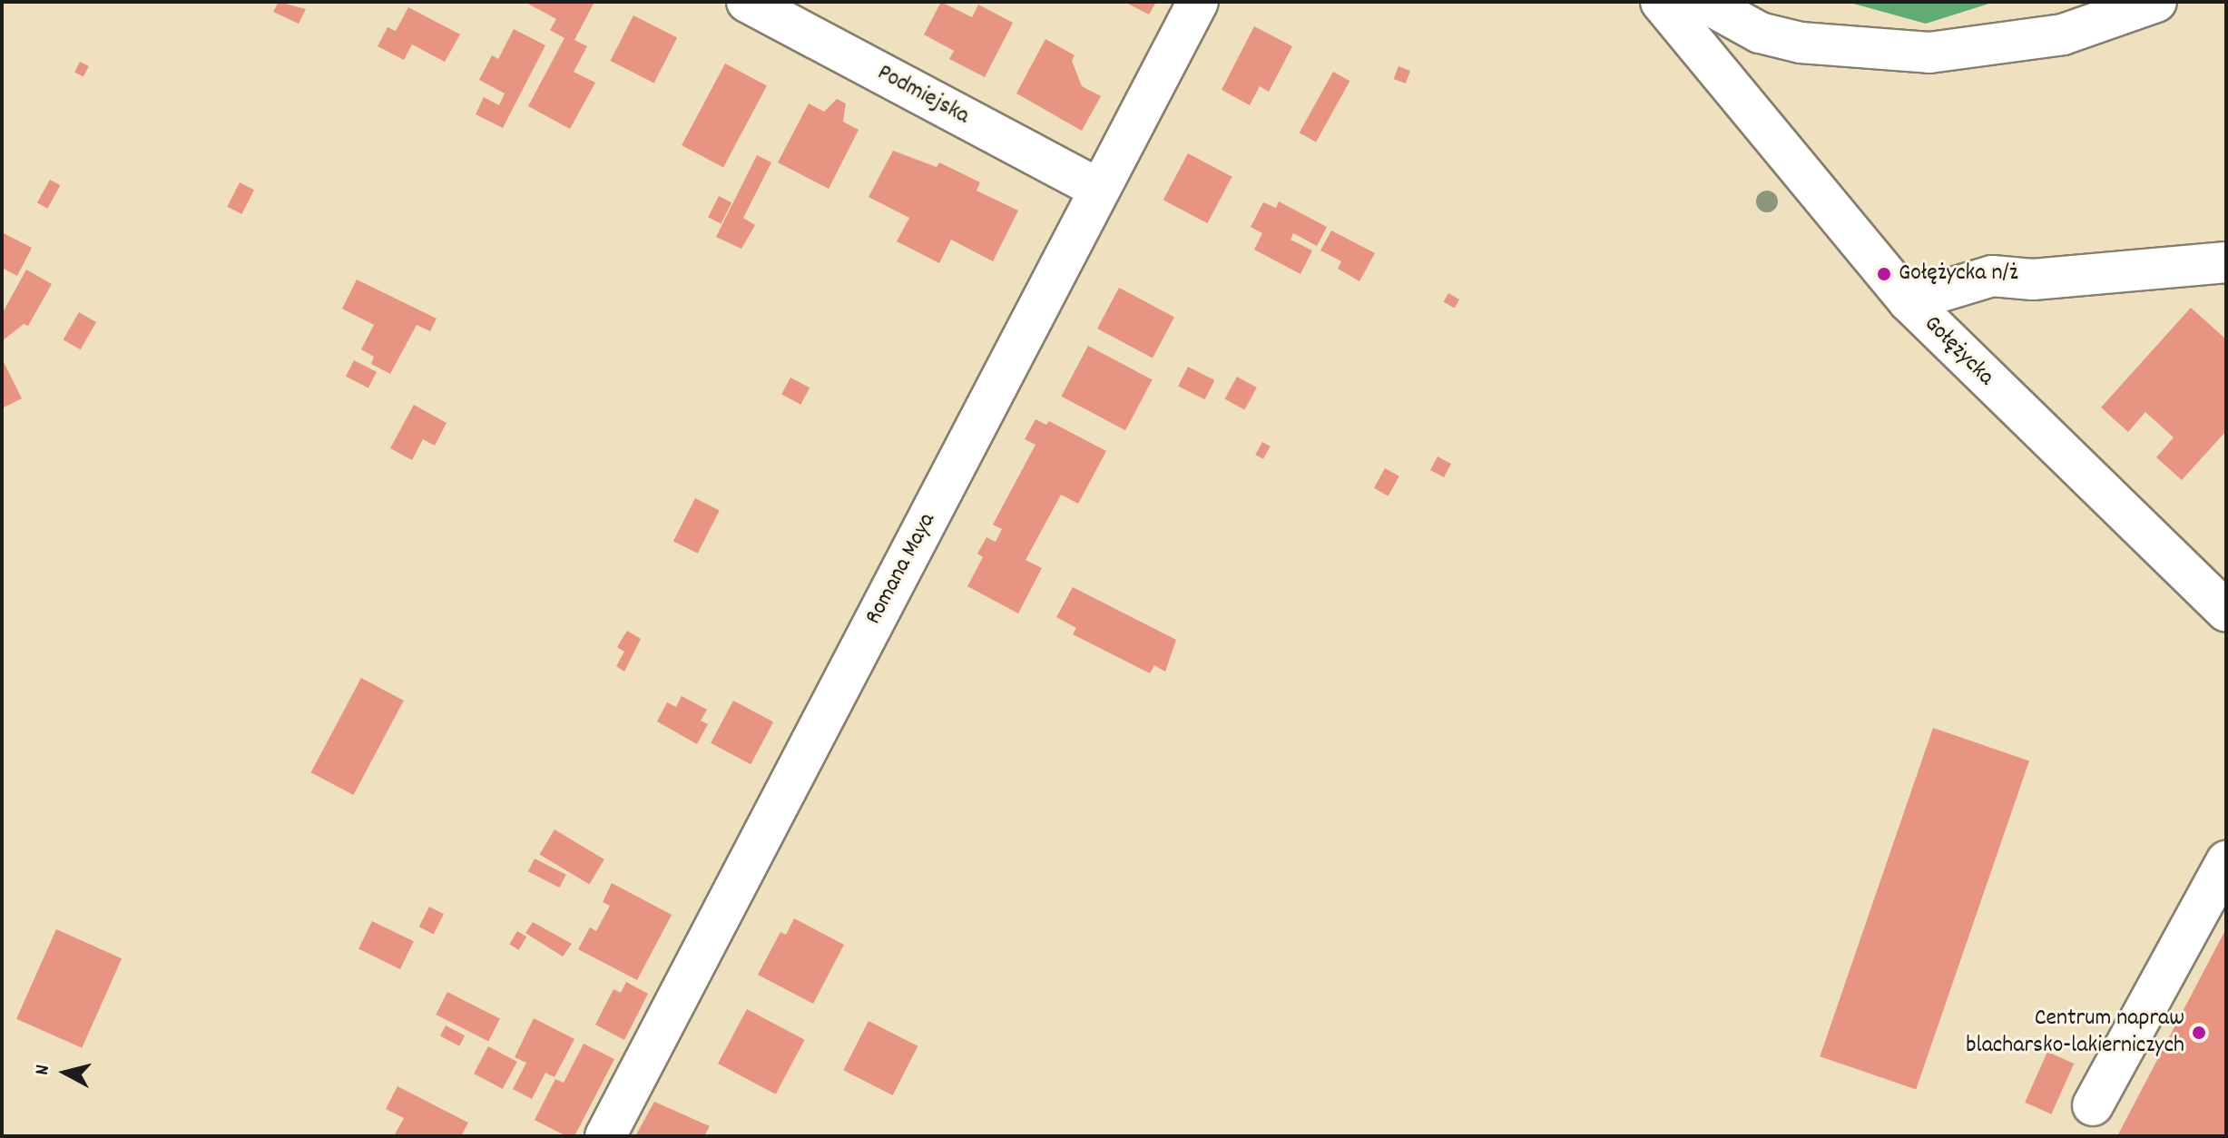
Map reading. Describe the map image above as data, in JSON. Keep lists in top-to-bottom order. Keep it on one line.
{"streets":{"street":["Podmiejska","Gołężycka","Romana Maya"]},"crossings":[["Podmiejska","Romana Maya"]],"places":["Gołężycka n/ż","Centrum napraw blacharsko-lakierniczych"],"north":"left"}
